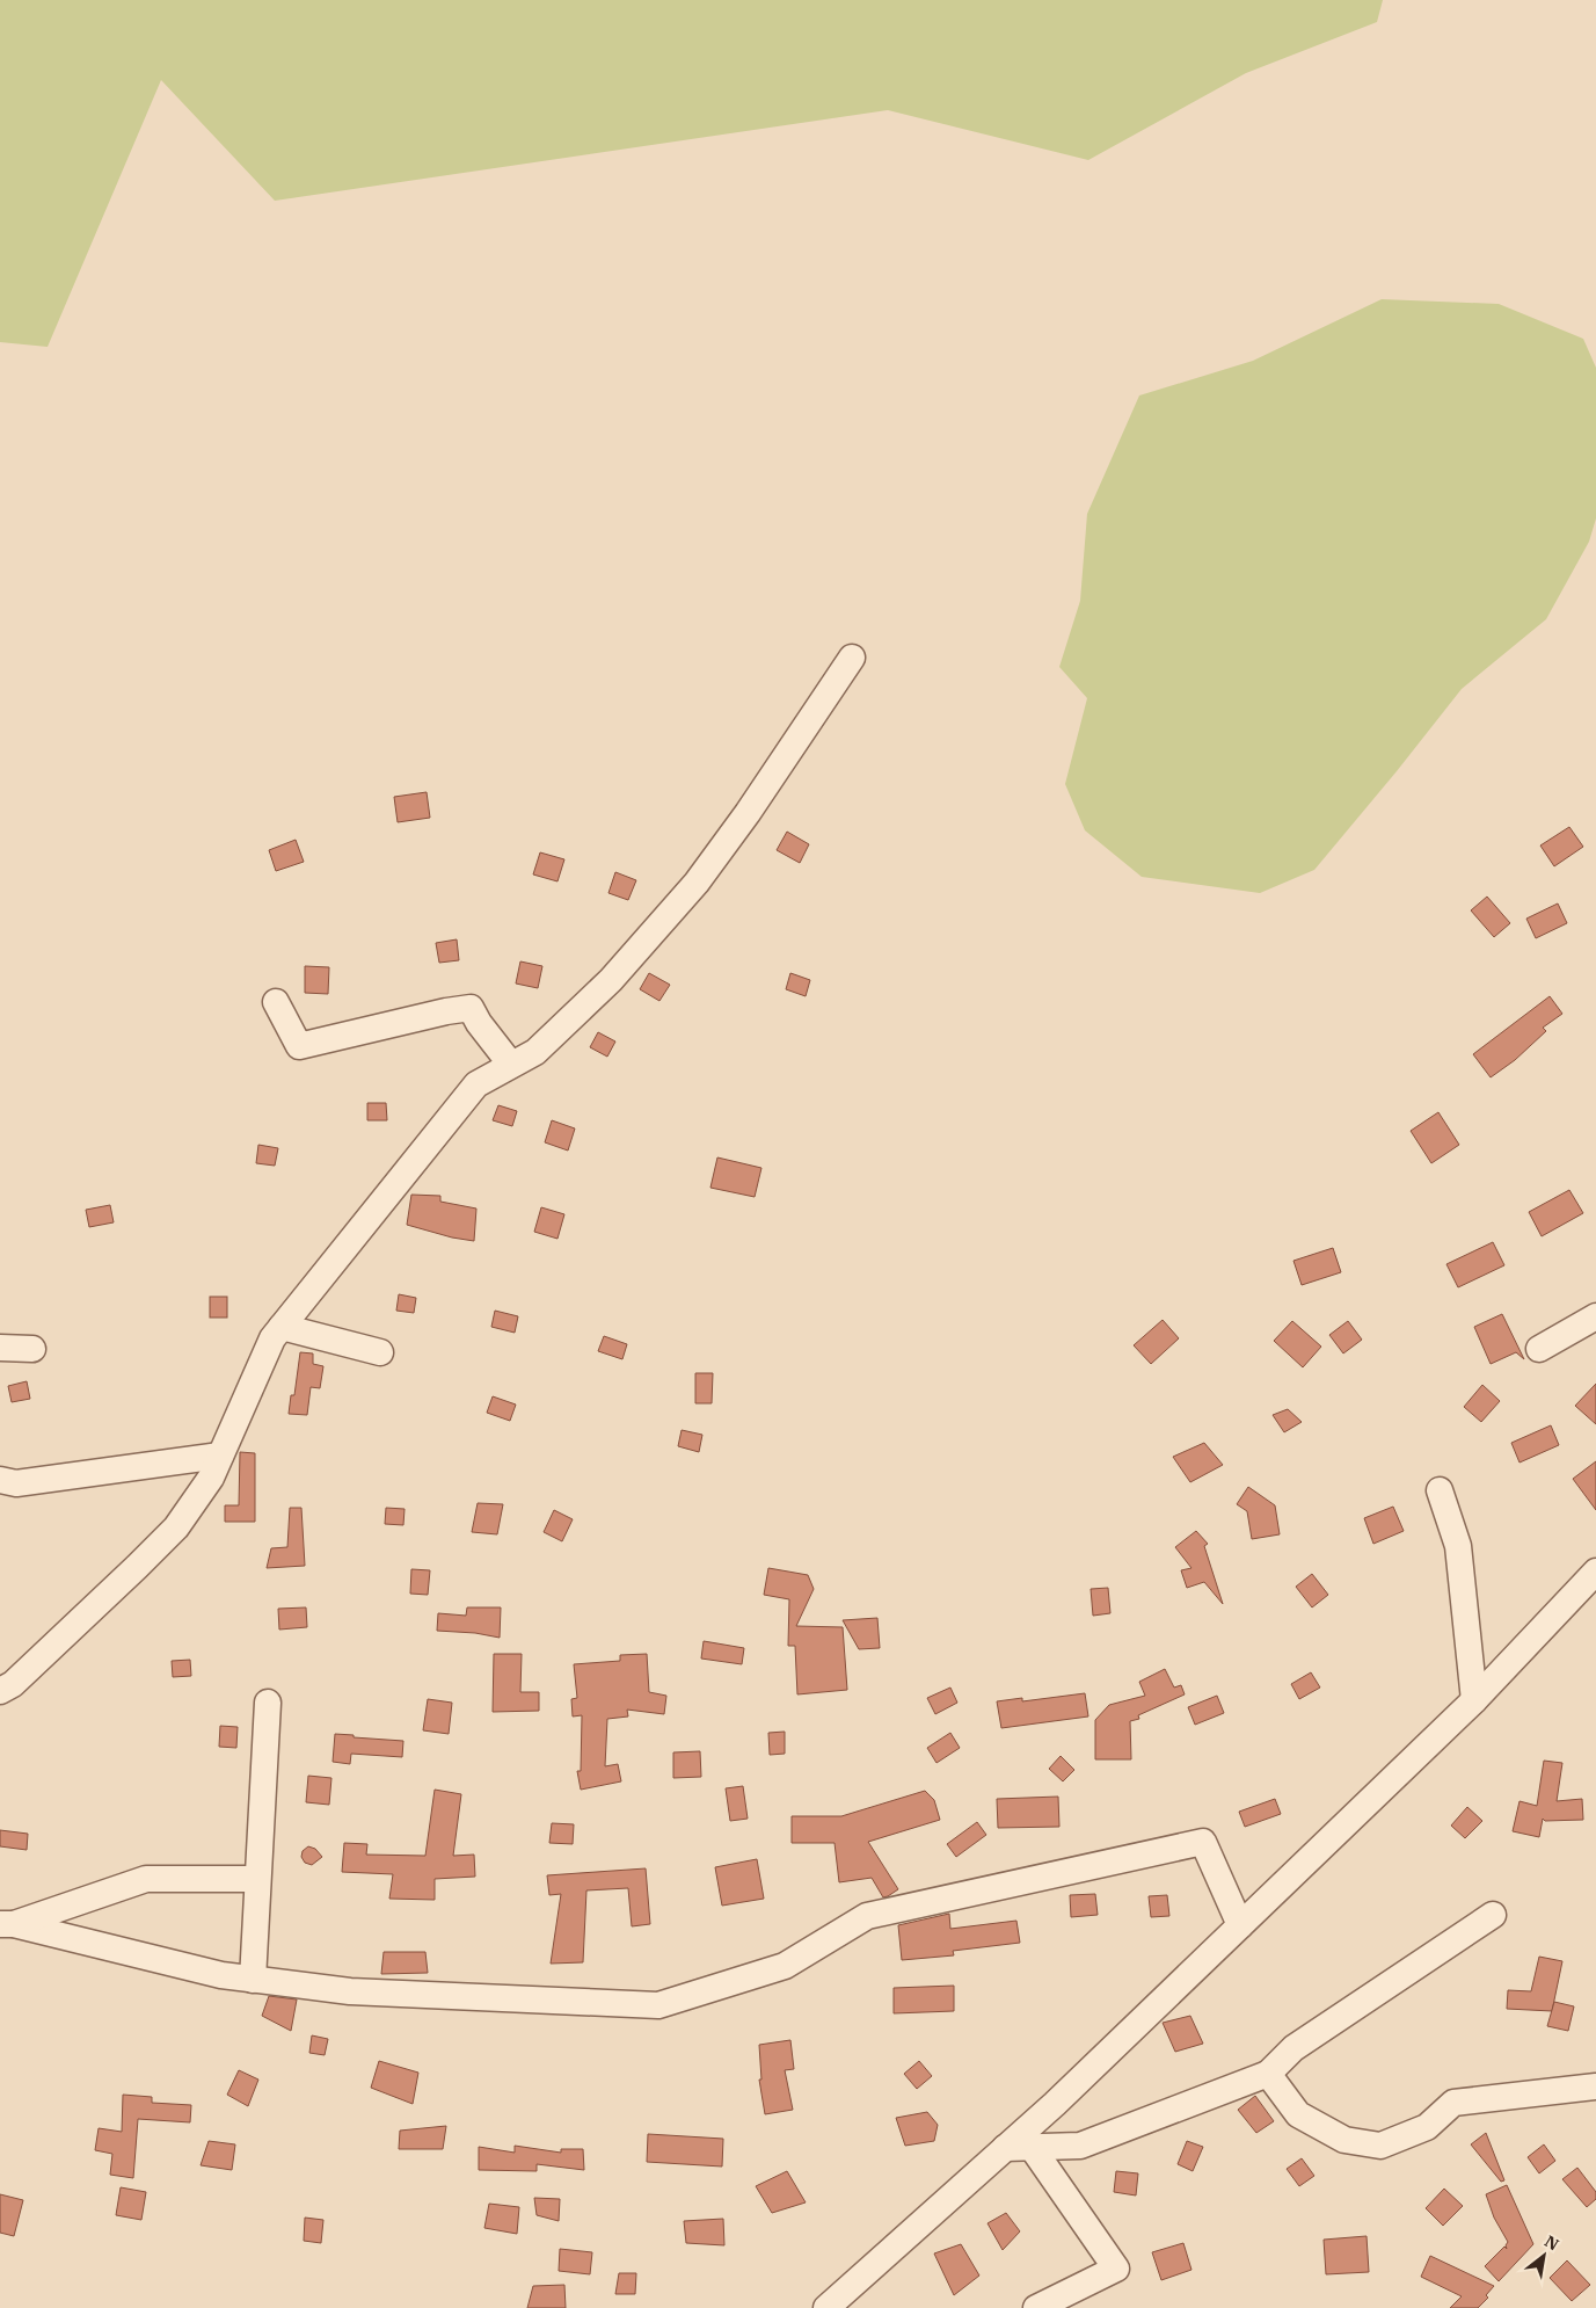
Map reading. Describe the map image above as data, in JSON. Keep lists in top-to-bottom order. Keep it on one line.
{"north":"top right"}
